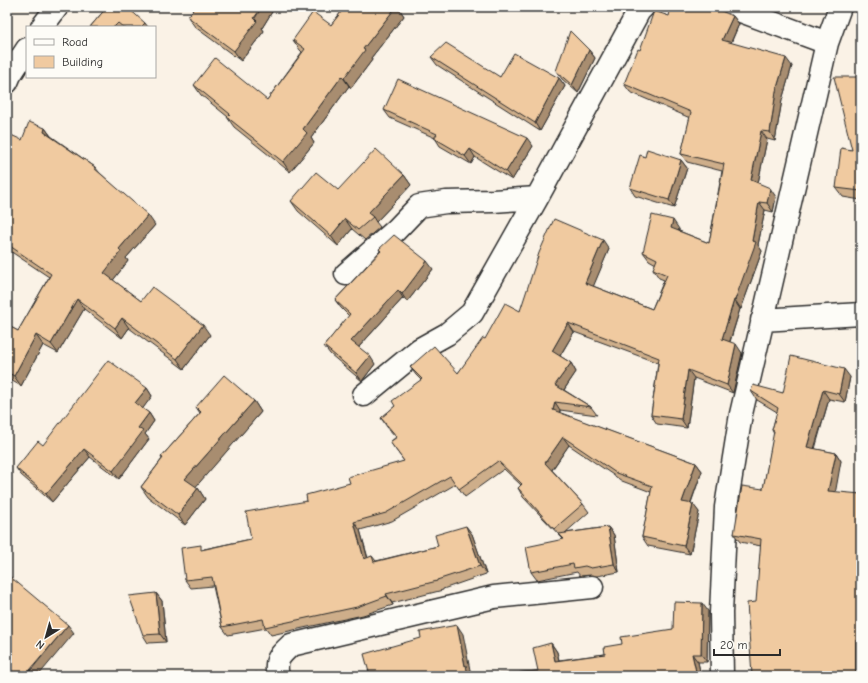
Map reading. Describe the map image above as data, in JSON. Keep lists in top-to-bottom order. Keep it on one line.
{"legend":["Road","Building"],"scale_bar":"20 m","north":"bottom left"}
